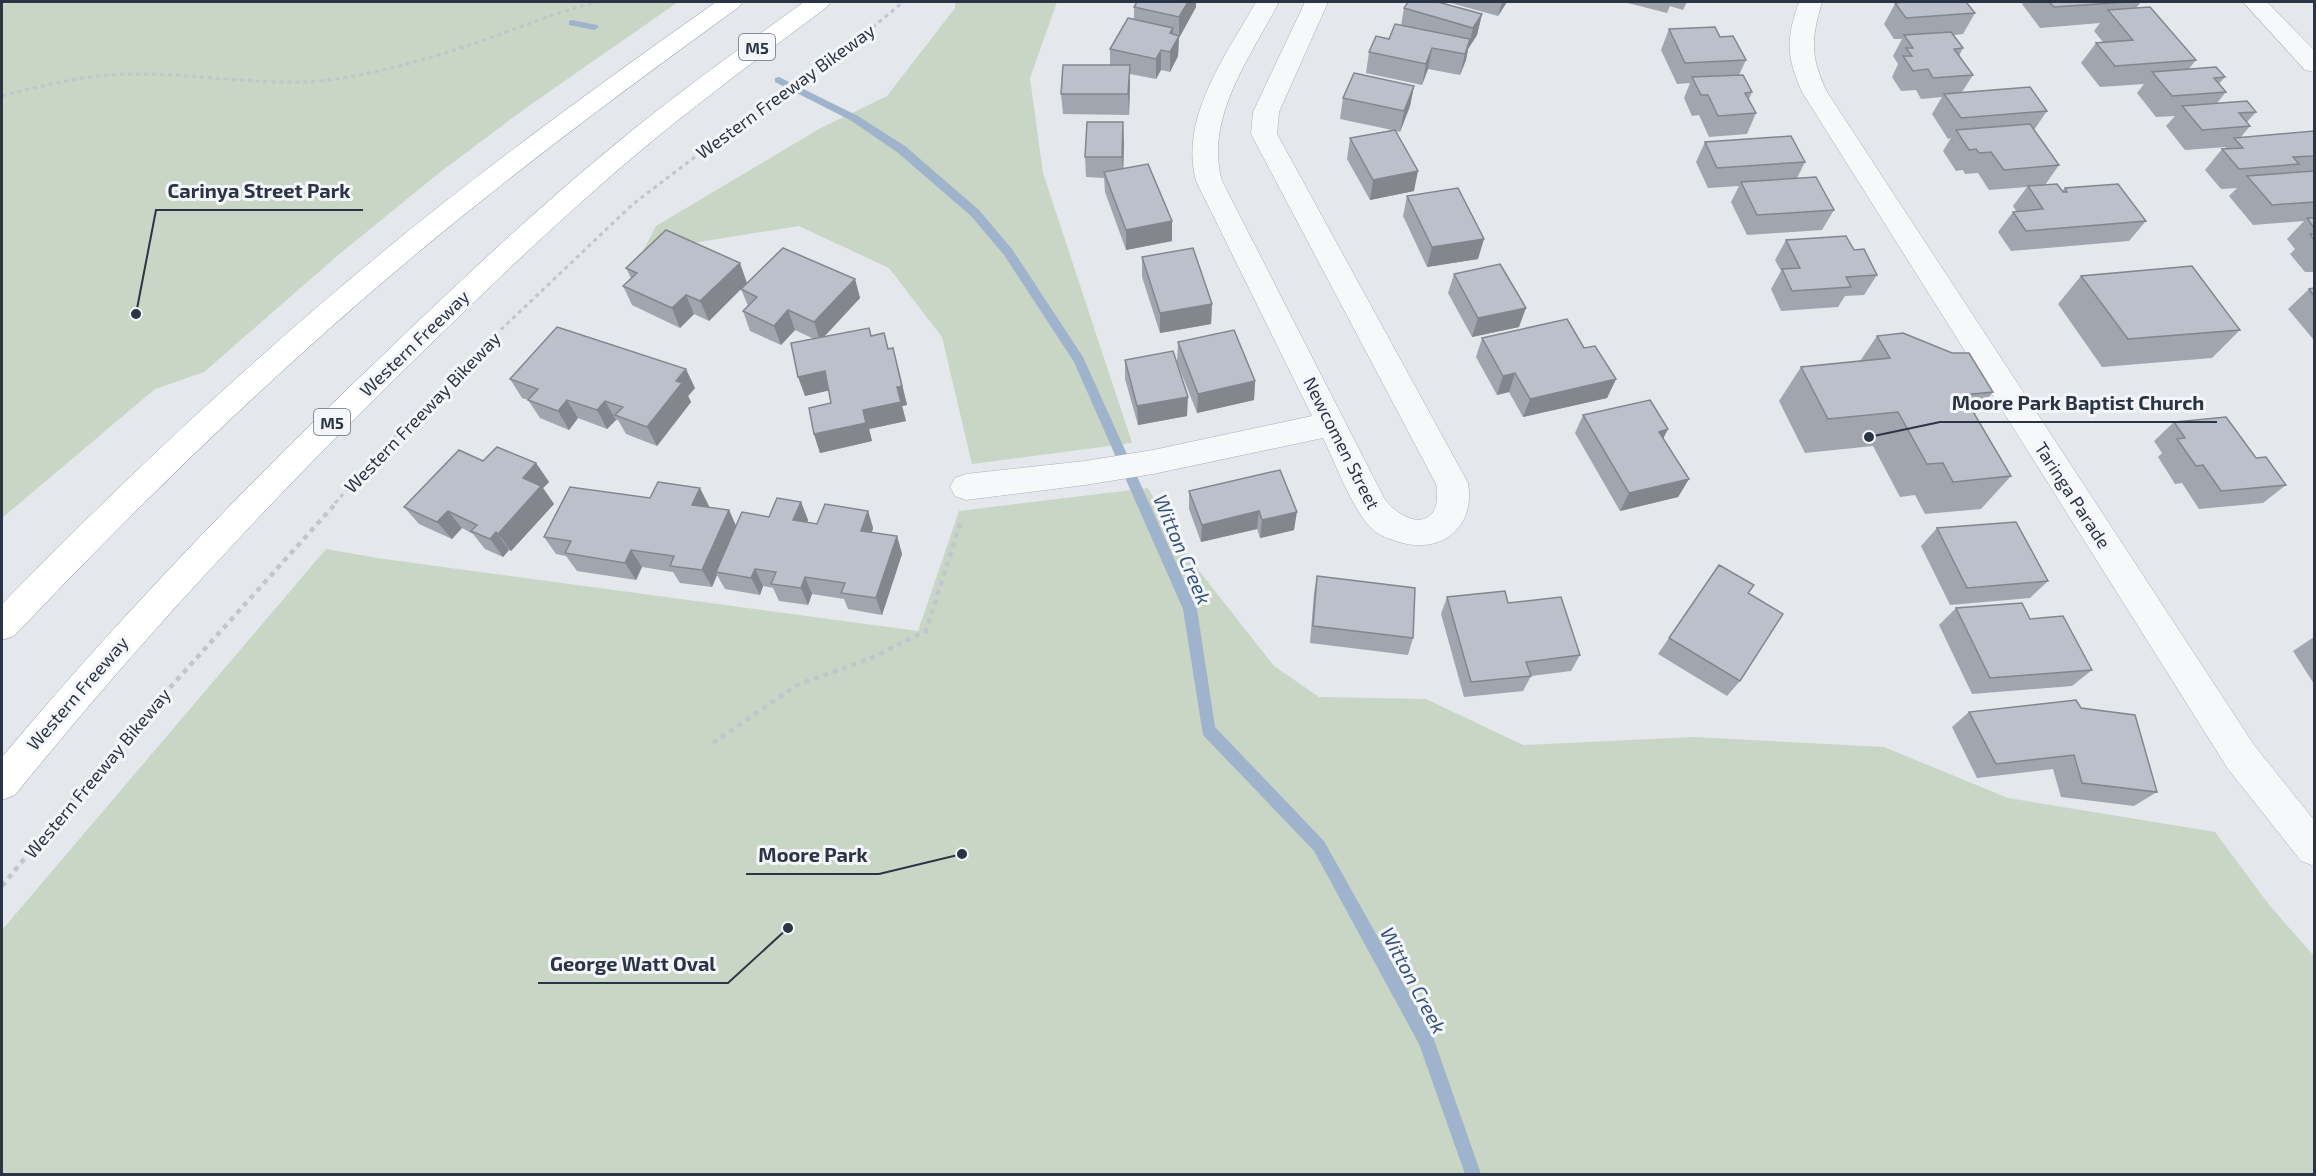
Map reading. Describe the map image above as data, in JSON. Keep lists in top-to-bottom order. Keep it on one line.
{"streets":{"highway":["M5","Western Freeway"],"street":["Newcomen Street","Taringa Parade"],"path":["Western Freeway Bikeway"]},"water":["Witton Creek"],"places":["Carinya Street Park","Moore Park Baptist Church","Moore Park","George Watt Oval"]}
